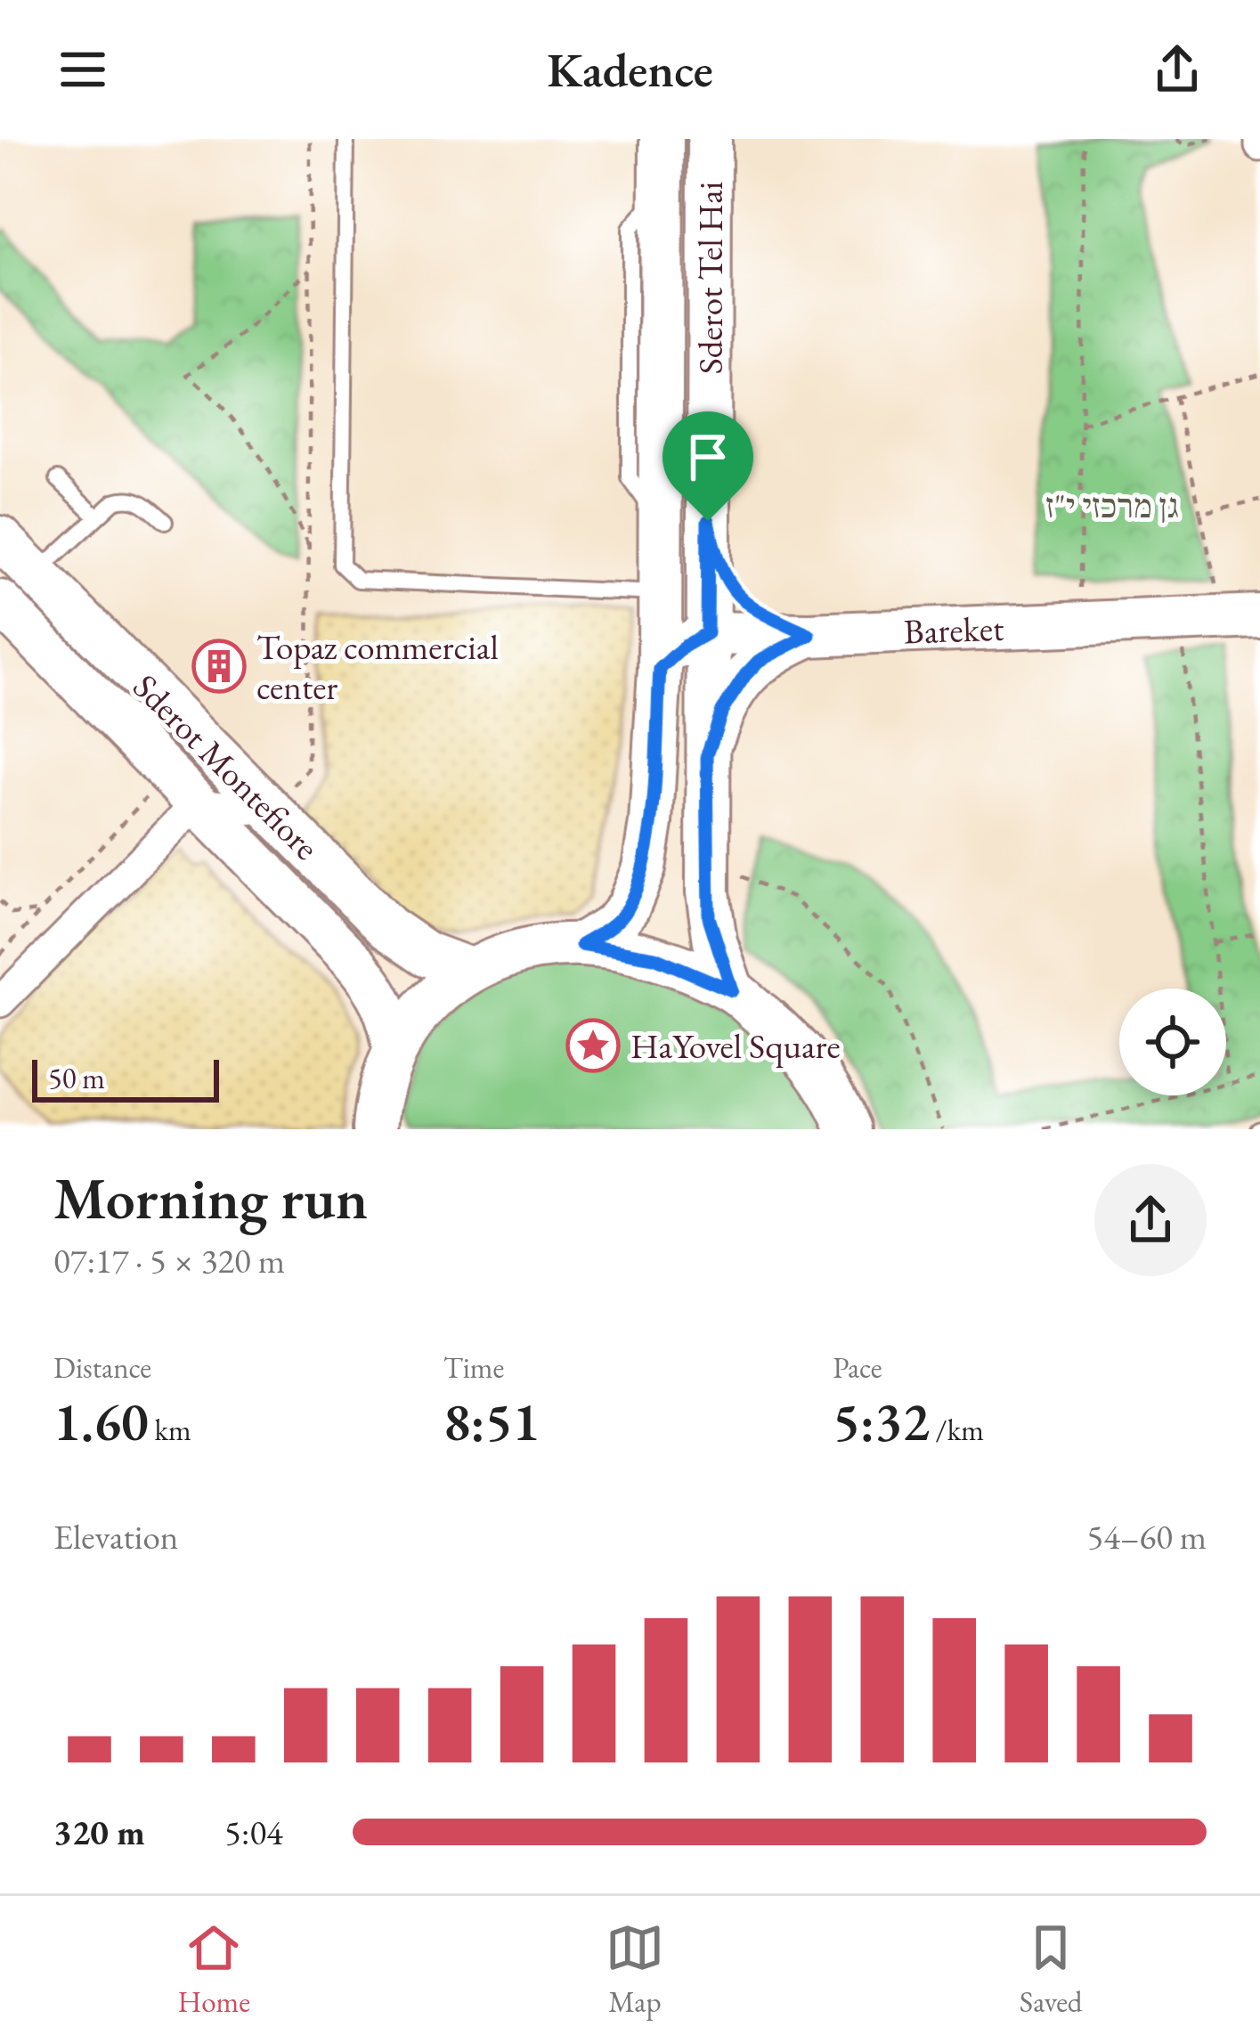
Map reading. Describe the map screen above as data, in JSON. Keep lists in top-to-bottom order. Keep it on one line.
{"streets":{"main road":["Sderot Tel Hai","Bareket","Sderot Montefiore"]},"crossings":[["Sderot Tel Hai","Bareket"]],"parks":["גן מרכזי י\"ז"],"places":{"building":["Topaz commercial center"],"place":["HaYovel Square"]},"scale_bar":"50 m","page":{"header":"Kadence","scale":"50 m","heading":["Morning run","07:17 · 5 × 320 m"],"stats":[["Distance","1.60 km"],["Time","8:51"],["Pace","5:32 /km"]],"chart":["Elevation","54–60 m"],"list":[{"name":"320 m","note":"5:04"}],"tabs":["Home","Map","Saved"]}}
